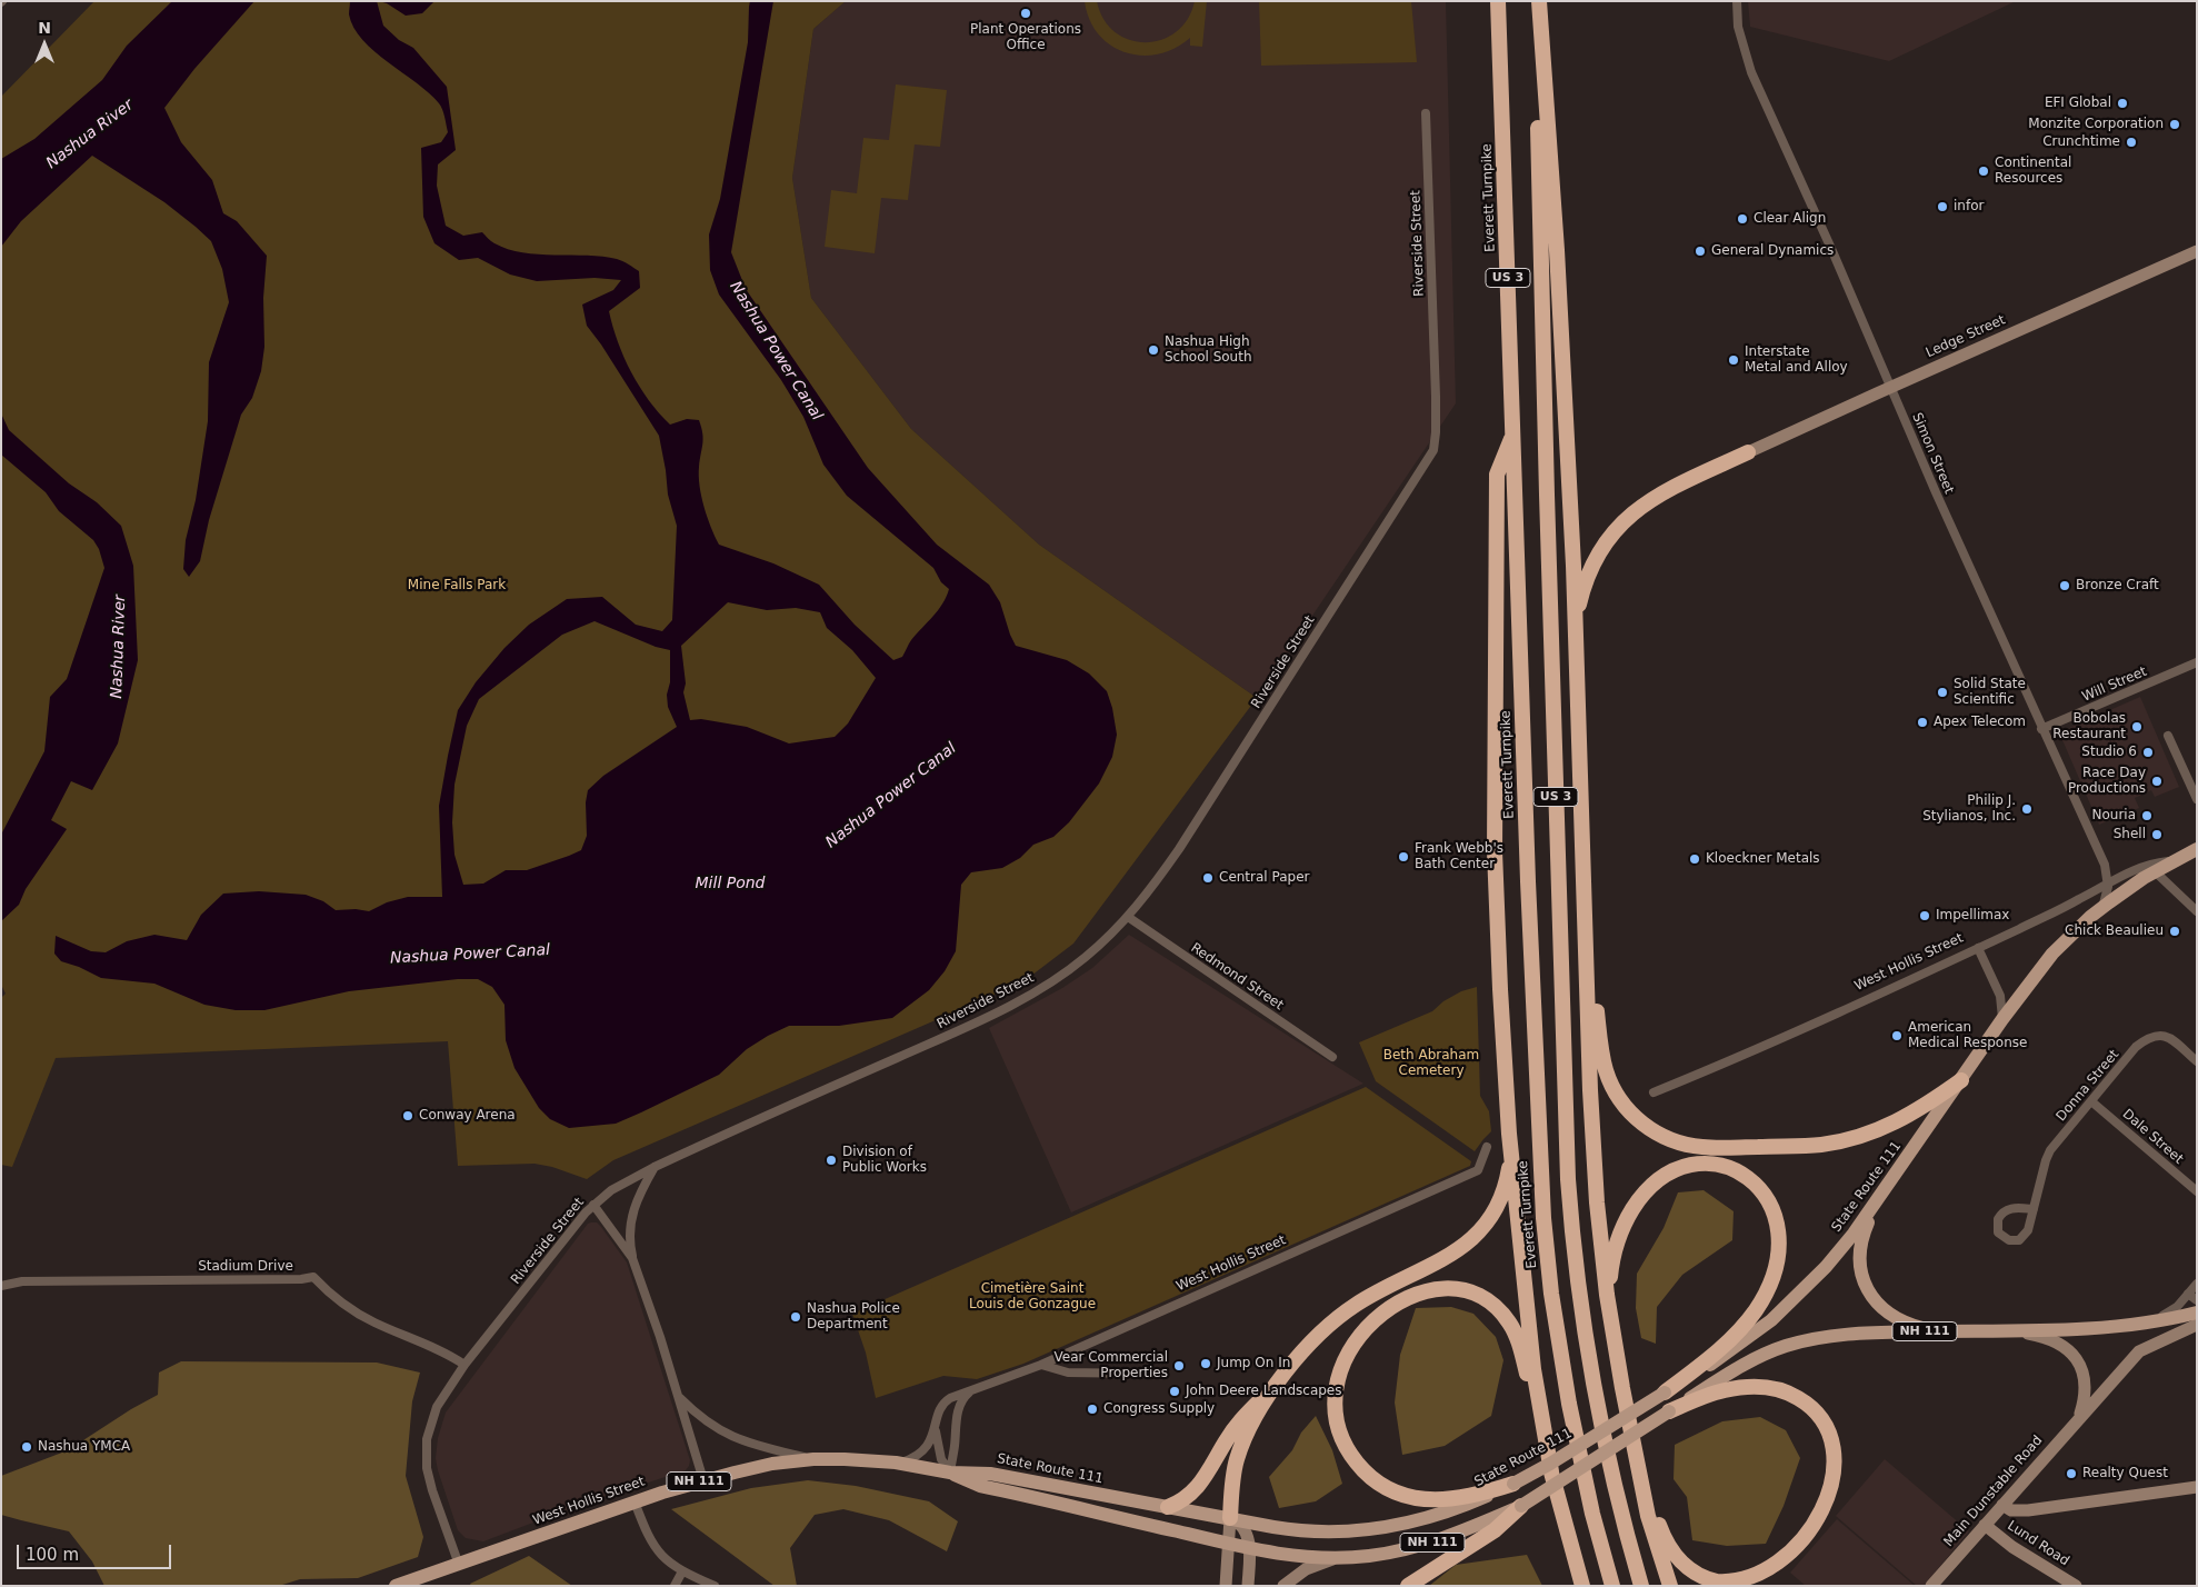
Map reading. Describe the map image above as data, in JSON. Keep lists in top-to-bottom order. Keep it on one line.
{"streets":{"highway":["Everett Turnpike","US 3"],"main road":["West Hollis Street","State Route 111","NH 111"],"street":["Riverside Street","Ledge Street","Simon Street","Will Street","Redmond Street","Donna Street","Dale Street","Stadium Drive","Main Dunstable Road","Lund Road"]},"crossings":[["Riverside Street","West Hollis Street"],["Riverside Street","Redmond Street"],["Riverside Street","Stadium Drive"],["Ledge Street","Simon Street"],["Simon Street","Will Street"],["Simon Street","West Hollis Street"],["West Hollis Street","State Route 111"],["West Hollis Street","NH 111"],["Donna Street","Dale Street"],["State Route 111","NH 111"],["Main Dunstable Road","Lund Road"]],"water":["Nashua River","Nashua Power Canal","Mill Pond"],"parks":["Mine Falls Park","Beth Abraham Cemetery","Cimetière Saint Louis de Gonzague"],"places":["Plant Operations Office","EFI Global","Monzite Corporation","Crunchtime","Continental Resources","infor","Clear Align","General Dynamics","Nashua High School South","Interstate Metal and Alloy","Bronze Craft","Solid State Scientific","Apex Telecom","Bobolas Restaurant","Studio 6","Race Day Productions","Philip J. Stylianos, Inc.","Nouria","Shell","Frank Webb's Bath Center","Kloeckner Metals","Central Paper","Impellimax","Chick Beaulieu","American Medical Response","Conway Arena","Division of Public Works","Nashua Police Department","Jump On In","Vear Commercial Properties","John Deere Landscapes","Congress Supply","Nashua YMCA","Realty Quest"],"scale_bar":"100 m","north":"top"}
